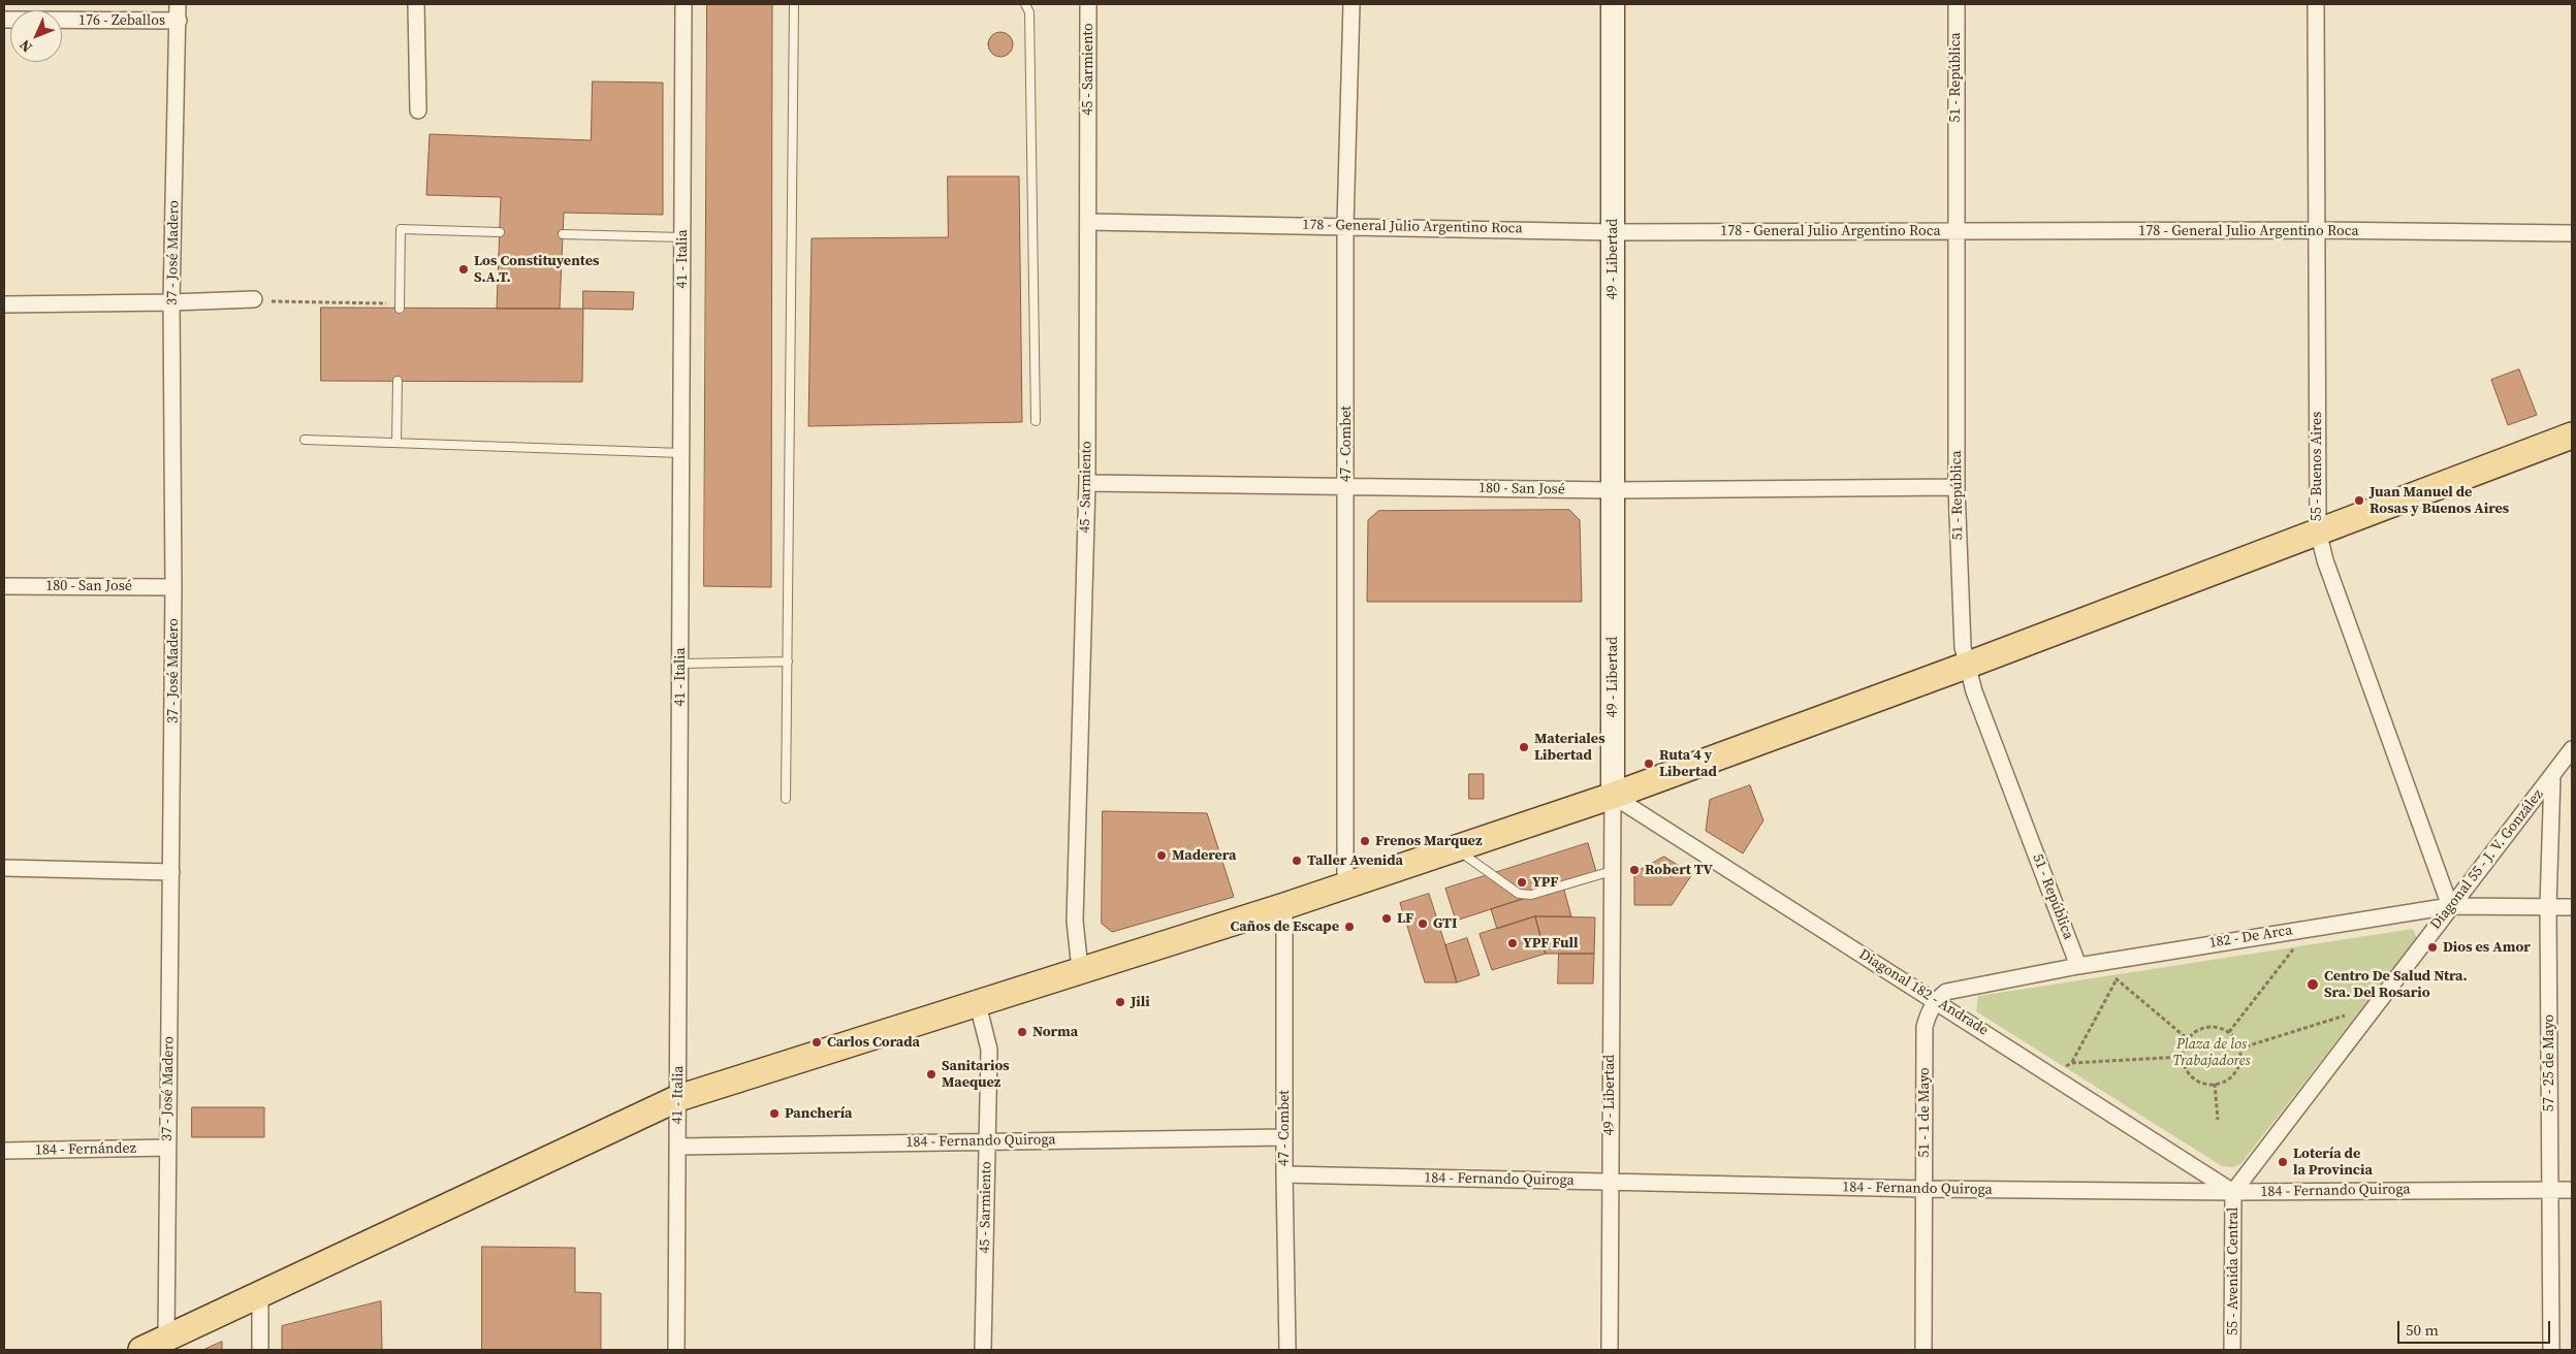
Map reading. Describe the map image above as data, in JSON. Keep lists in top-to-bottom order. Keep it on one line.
{"streets":{"street":["176 - Zeballos","45 - Sarmiento","51 - República","178 - General Julio Argentino Roca","37 - José Madero","41 - Italia","49 - Libertad","47 - Combet","55 - Buenos Aires","180 - San José","Diagonal 55 - J. V. González","182 - De Arca","Diagonal 182 - Andrade","57 - 25 de Mayo","51 - 1 de Mayo","184 - Fernando Quiroga","184 - Fernández","55 - Avenida Central"]},"crossings":[["176 - Zeballos","37 - José Madero"],["45 - Sarmiento","178 - General Julio Argentino Roca"],["45 - Sarmiento","180 - San José"],["45 - Sarmiento","184 - Fernando Quiroga"],["51 - República","178 - General Julio Argentino Roca"],["51 - República","180 - San José"],["51 - República","182 - De Arca"],["178 - General Julio Argentino Roca","49 - Libertad"],["178 - General Julio Argentino Roca","47 - Combet"],["178 - General Julio Argentino Roca","55 - Buenos Aires"],["37 - José Madero","180 - San José"],["37 - José Madero","184 - Fernández"],["41 - Italia","184 - Fernando Quiroga"],["49 - Libertad","180 - San José"],["49 - Libertad","Diagonal 182 - Andrade"],["49 - Libertad","184 - Fernando Quiroga"],["47 - Combet","180 - San José"],["47 - Combet","184 - Fernando Quiroga"],["55 - Buenos Aires","Diagonal 55 - J. V. González"],["55 - Buenos Aires","182 - De Arca"],["Diagonal 55 - J. V. González","182 - De Arca"],["Diagonal 55 - J. V. González","Diagonal 182 - Andrade"],["Diagonal 55 - J. V. González","57 - 25 de Mayo"],["Diagonal 55 - J. V. González","184 - Fernando Quiroga"],["Diagonal 55 - J. V. González","55 - Avenida Central"],["182 - De Arca","Diagonal 182 - Andrade"],["182 - De Arca","57 - 25 de Mayo"],["182 - De Arca","51 - 1 de Mayo"],["Diagonal 182 - Andrade","51 - 1 de Mayo"],["Diagonal 182 - Andrade","184 - Fernando Quiroga"],["Diagonal 182 - Andrade","55 - Avenida Central"],["57 - 25 de Mayo","184 - Fernando Quiroga"],["51 - 1 de Mayo","184 - Fernando Quiroga"],["184 - Fernando Quiroga","55 - Avenida Central"]],"parks":["Plaza de los Trabajadores"],"places":["Los Constituyentes S.A.T.","Juan Manuel de Rosas y Buenos Aires","Materiales Libertad","Ruta 4 y Libertad","Frenos Marquez","Maderera","Taller Avenida","Robert TV","YPF","LF","GTI","Caños de Escape","YPF Full","Dios es Amor","Centro De Salud Ntra. Sra. Del Rosario","Jili","Norma","Carlos Corada","Sanitarios Maequez","Panchería","Lotería de la Provincia"],"scale_bar":"50 m","north":"bottom left"}
